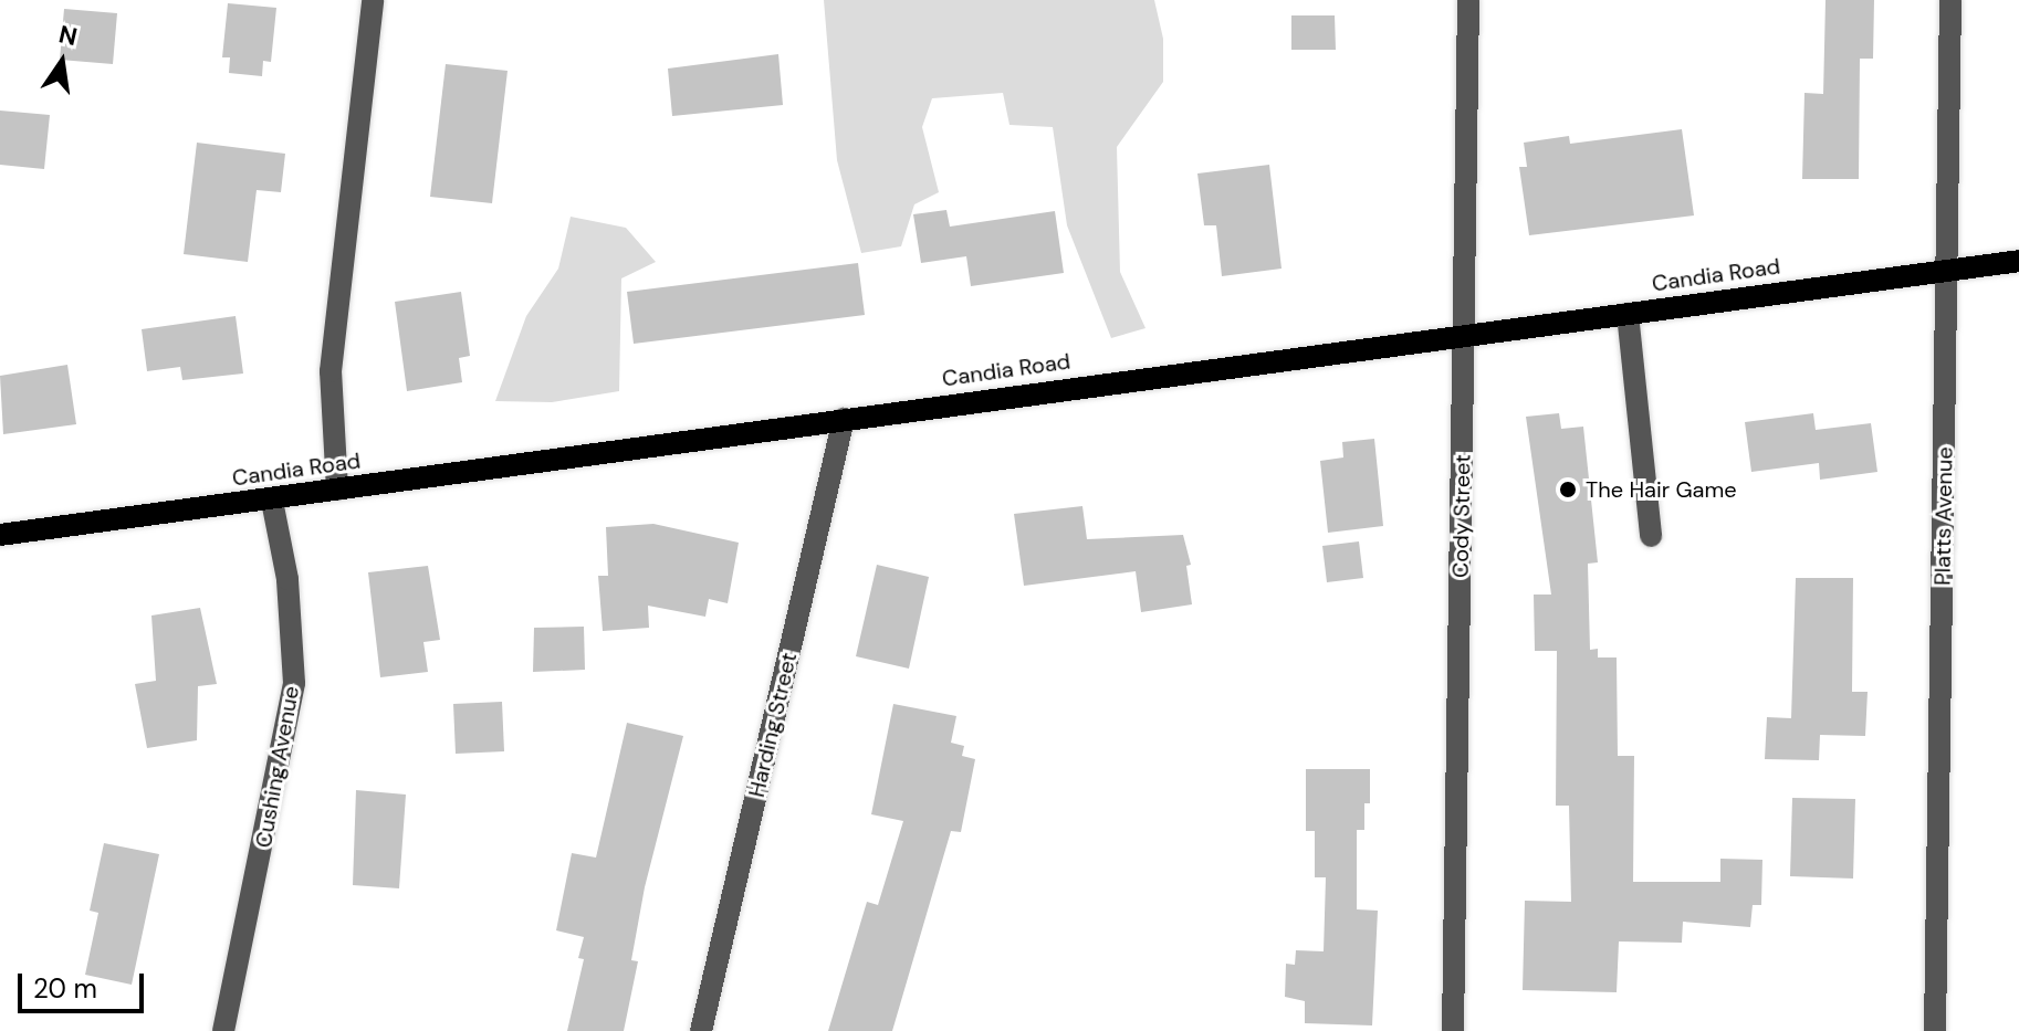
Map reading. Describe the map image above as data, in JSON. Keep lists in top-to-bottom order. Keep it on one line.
{"streets":{"main road":["Candia Road"],"street":["Cody Street","Platts Avenue","Harding Street","Cushing Avenue"]},"crossings":[["Candia Road","Cody Street"],["Candia Road","Platts Avenue"],["Candia Road","Harding Street"],["Candia Road","Cushing Avenue"]],"places":["The Hair Game"],"scale_bar":"20 m","north":"top"}
